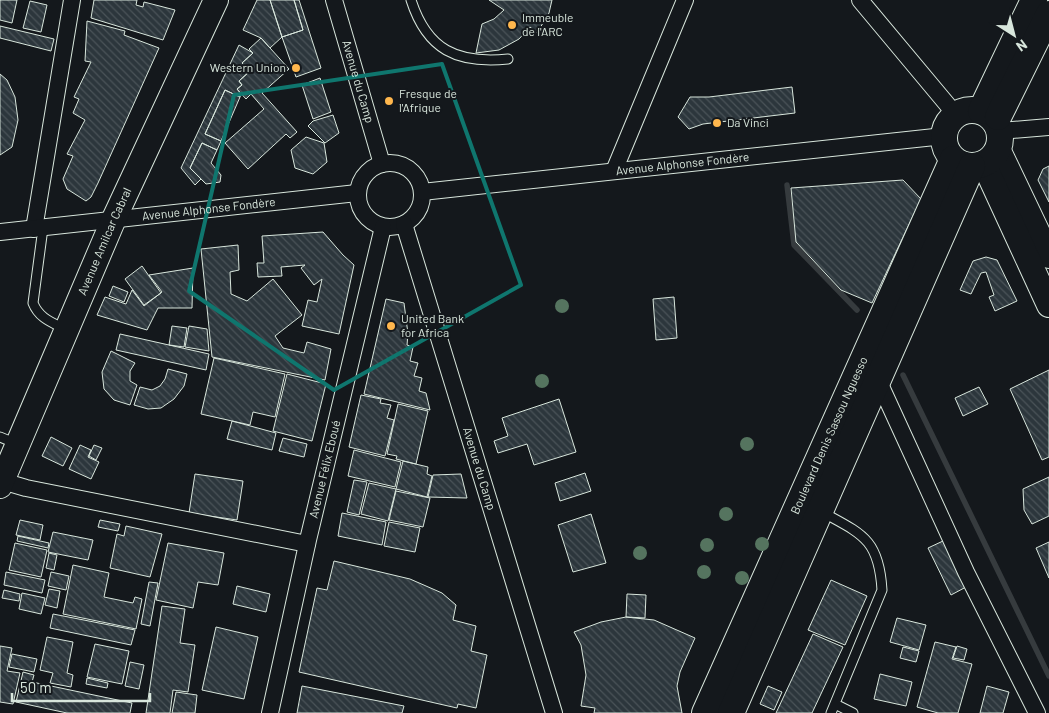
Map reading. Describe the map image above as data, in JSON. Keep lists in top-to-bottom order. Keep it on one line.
{"streets":{"main road":["Avenue Amilcar Cabral","Boulevard Denis Sassou Nguesso"],"street":["Avenue du Camp","Avenue Alphonse Fondère","Avenue Félix Eboué"]},"crossings":[["Avenue du Camp","Avenue Alphonse Fondère"],["Avenue du Camp","Avenue Félix Eboué"],["Avenue Alphonse Fondère","Avenue Amilcar Cabral"],["Avenue Alphonse Fondère","Boulevard Denis Sassou Nguesso"],["Avenue Alphonse Fondère","Avenue Félix Eboué"]],"places":["Immeuble de l'ARC","Western Union","Fresque de l'Afrique","Da Vinci","United Bank for Africa"],"scale_bar":"50 m","north":"bottom right"}
